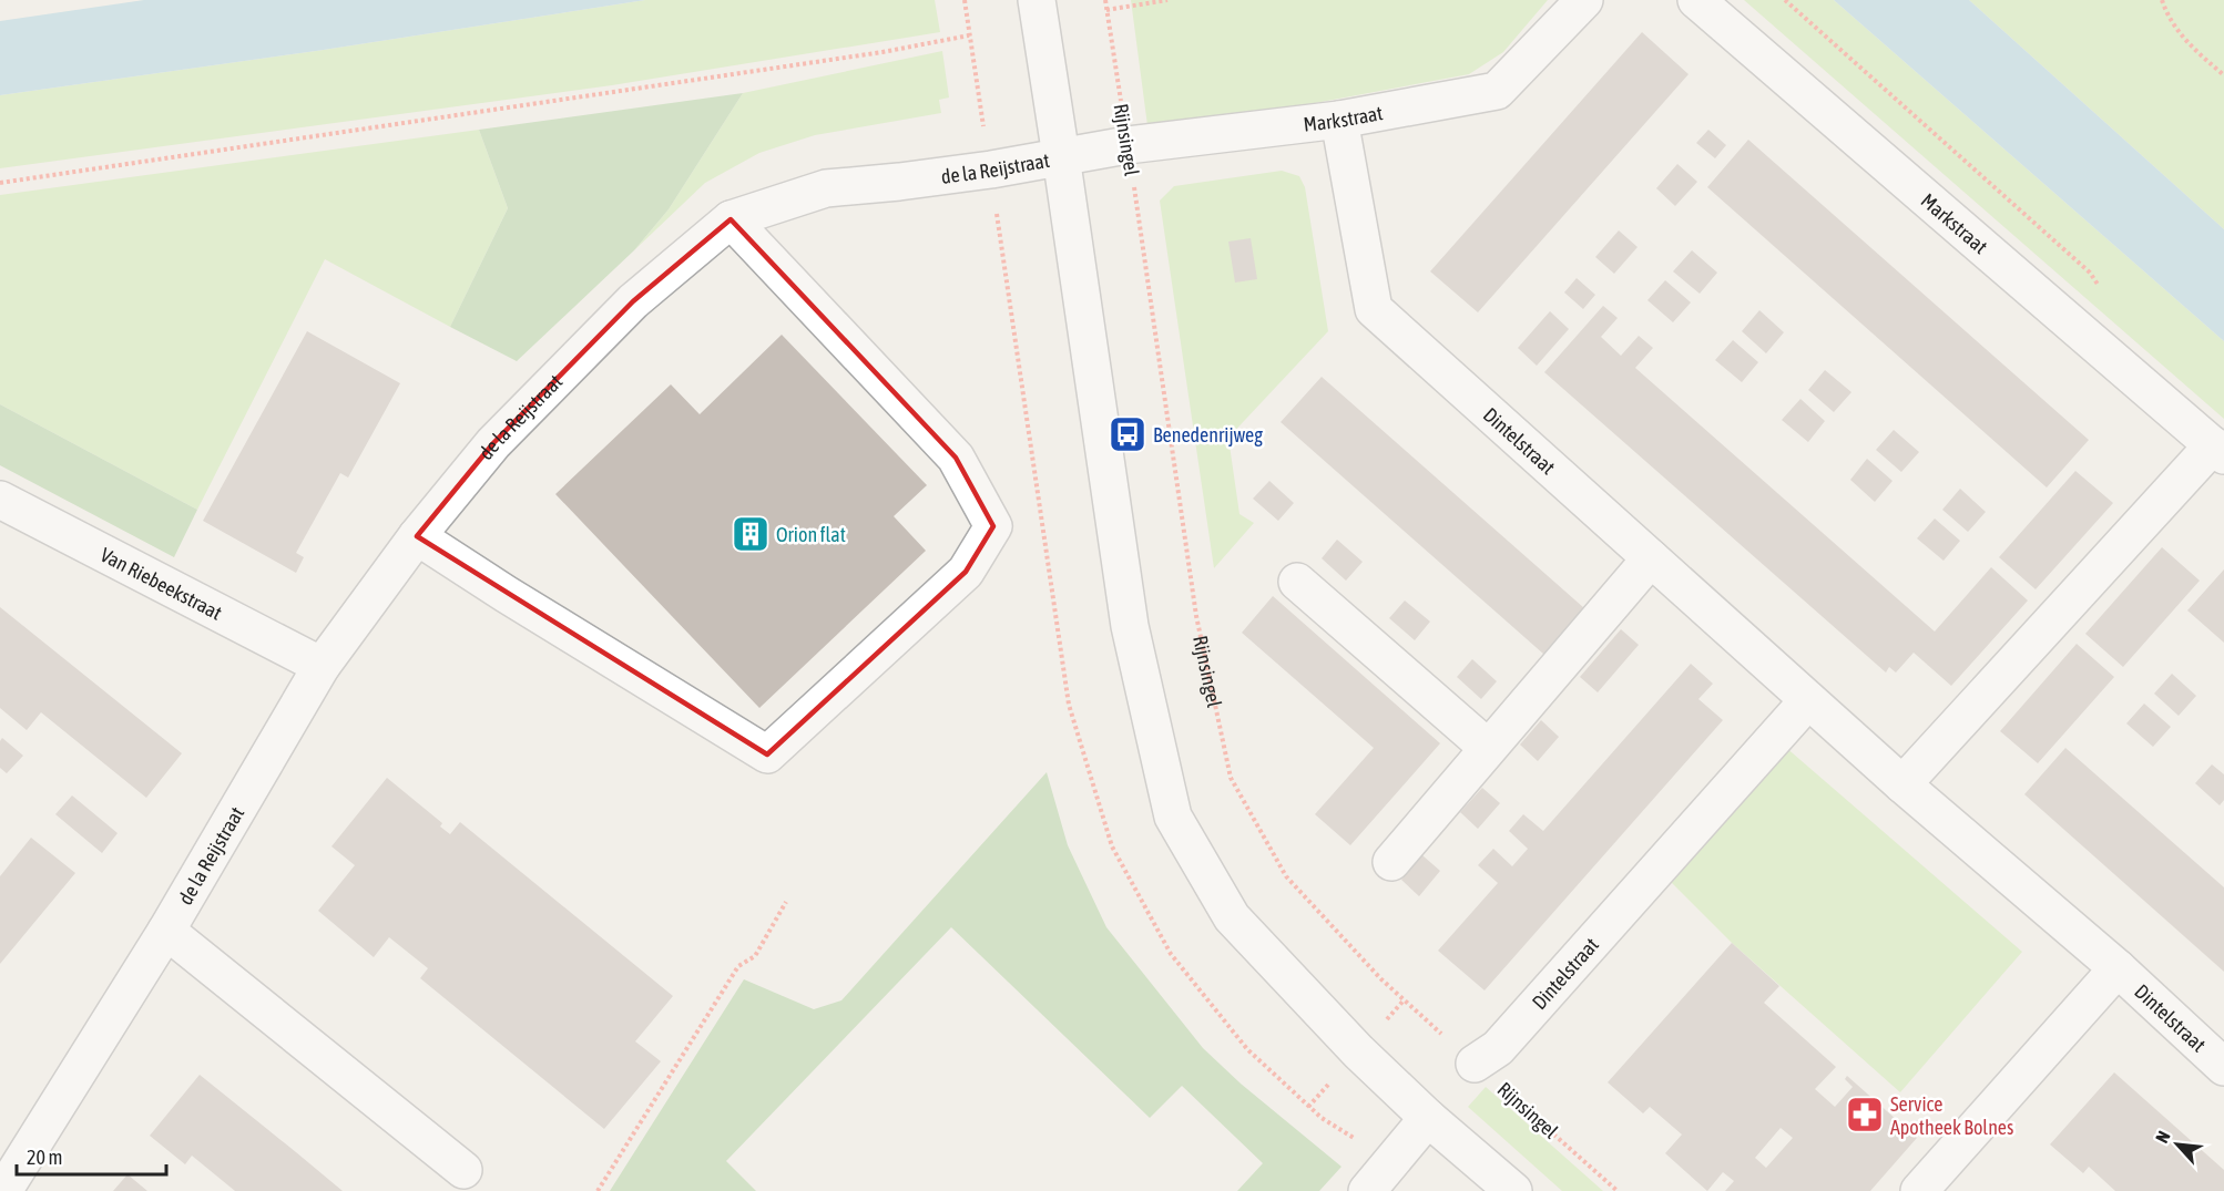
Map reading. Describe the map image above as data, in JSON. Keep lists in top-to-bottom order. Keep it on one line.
{"streets":{"street":["Markstraat","de la Reijstraat","Dintelstraat","Van Riebeekstraat"],"path":["Rijnsingel"]},"crossings":[["Markstraat","Rijnsingel"],["Markstraat","de la Reijstraat"],["Markstraat","Dintelstraat"],["Rijnsingel","Dintelstraat"],["de la Reijstraat","Van Riebeekstraat"]],"places":{"bus stop":["Benedenrijweg"],"building":["Orion flat"],"pharmacy":["Service Apotheek Bolnes"]},"scale_bar":"20 m","north":"top left"}
